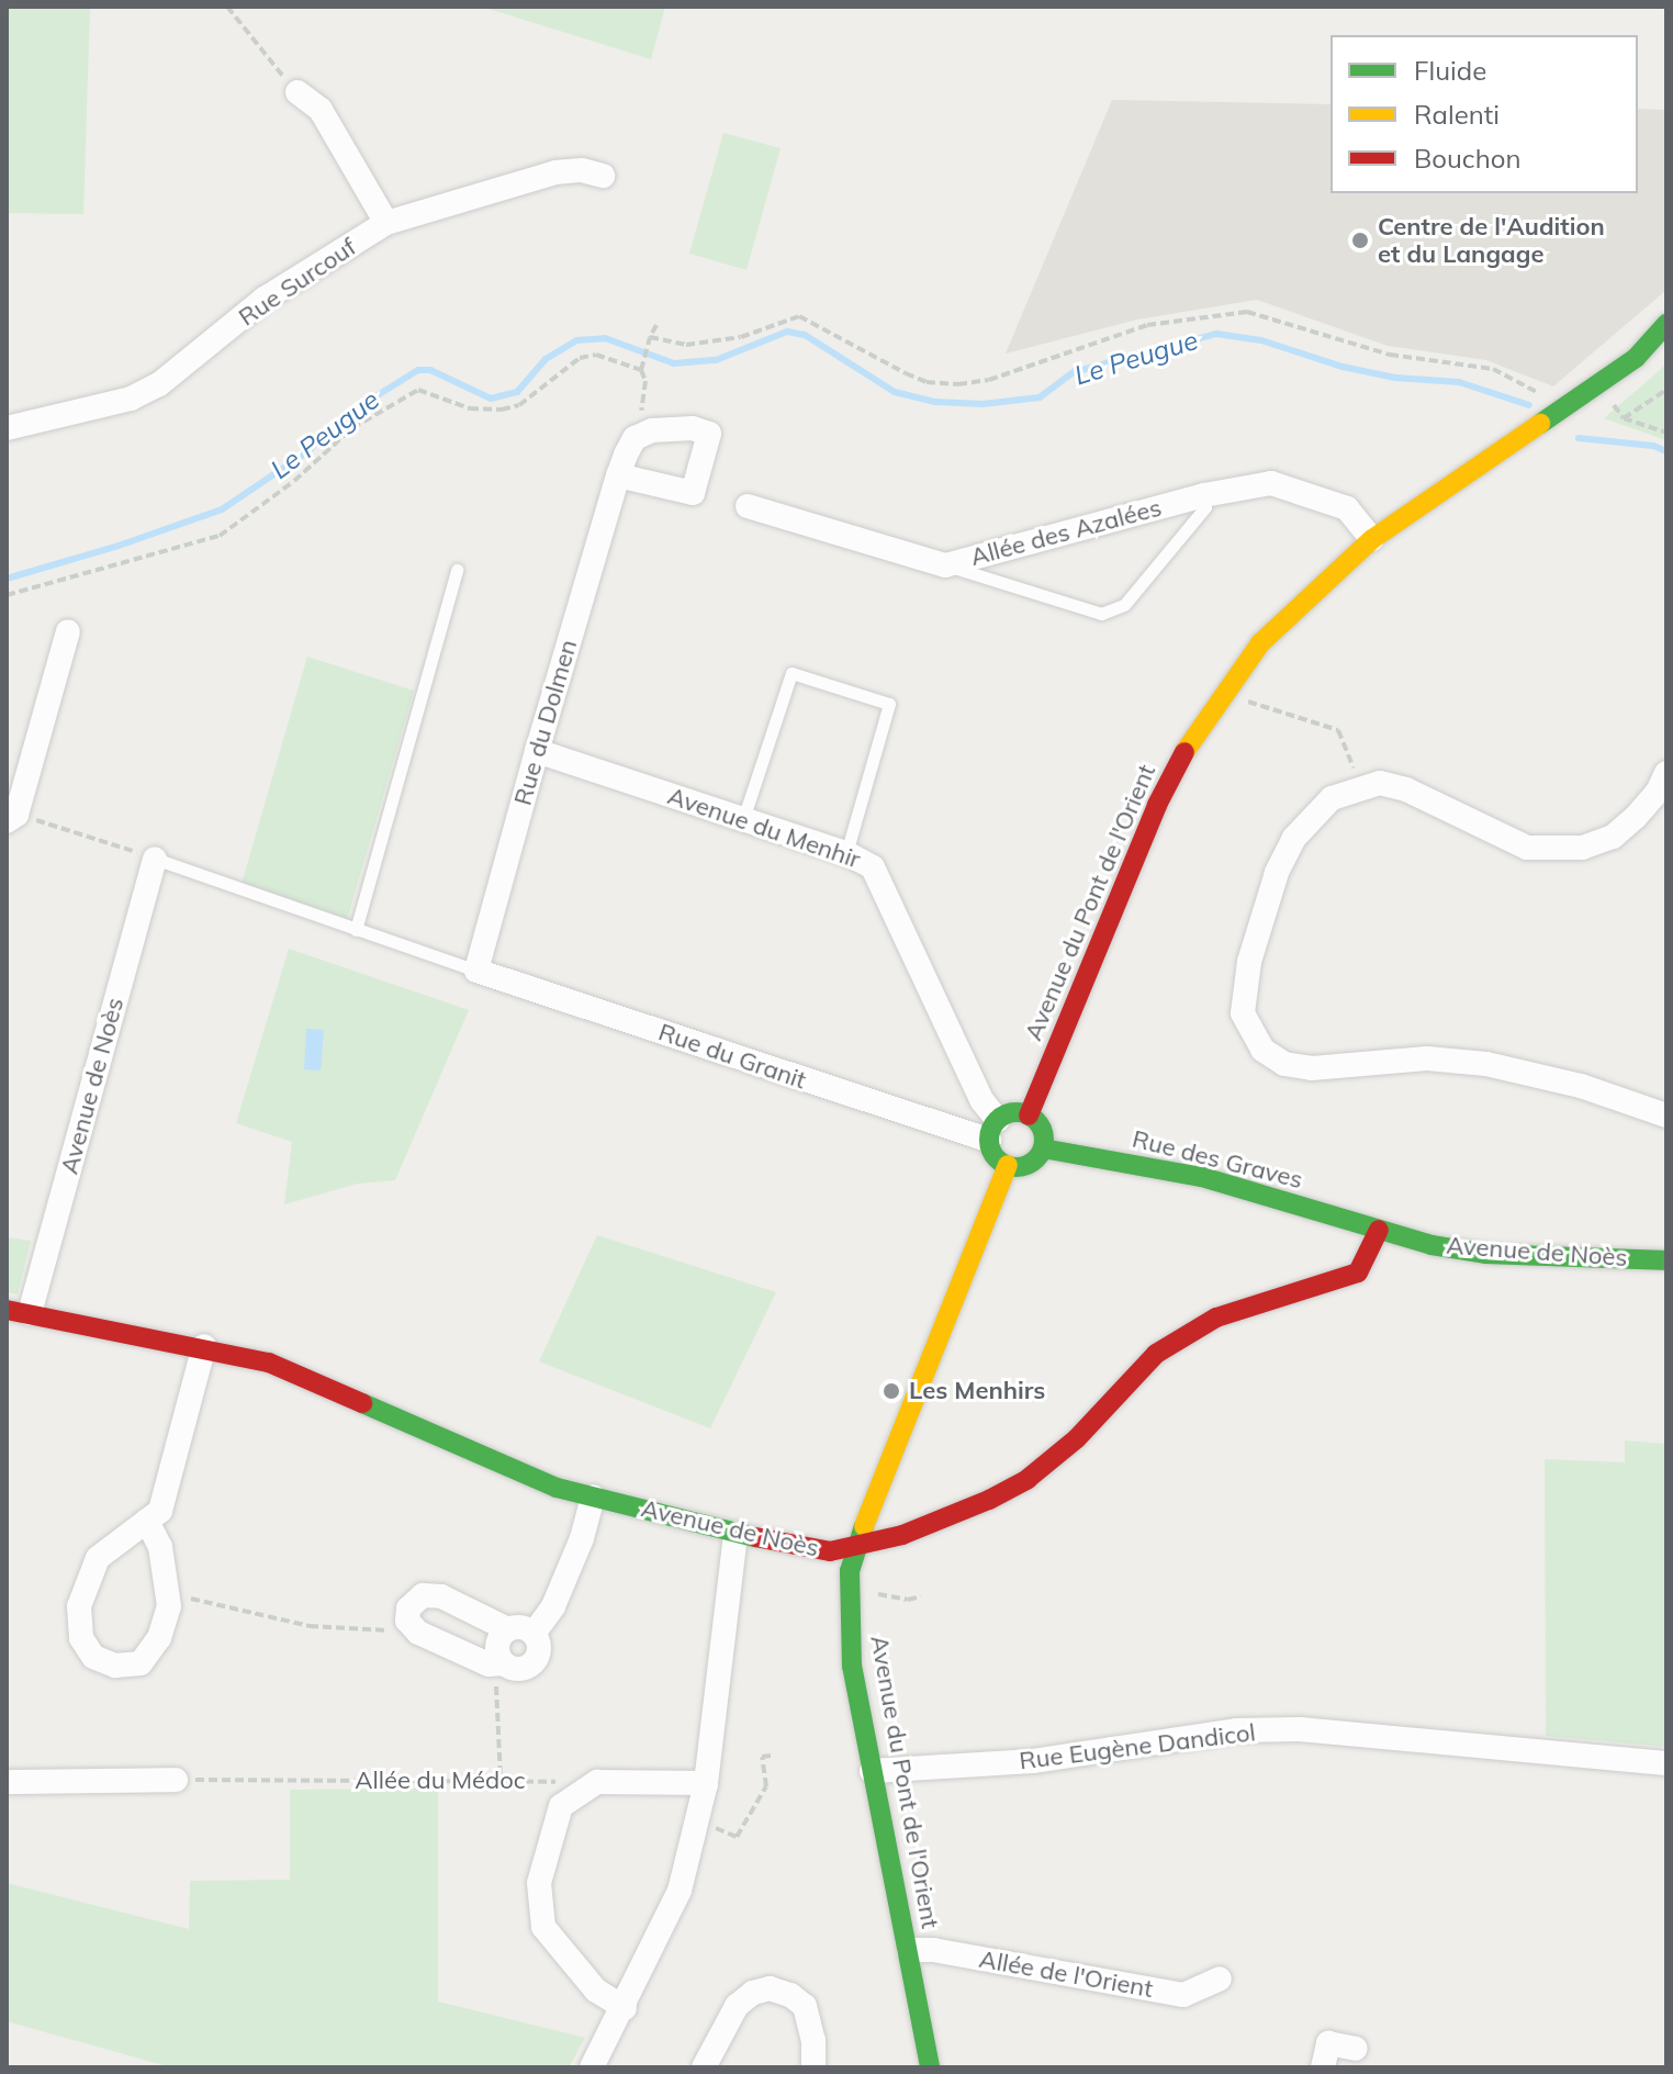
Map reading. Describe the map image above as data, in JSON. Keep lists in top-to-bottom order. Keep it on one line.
{"streets":{"main road":["Avenue du Pont de l'Orient","Avenue de Noès","Rue des Graves"],"street":["Rue Surcouf","Allée des Azalées","Rue du Dolmen","Avenue du Menhir","Rue du Granit","Rue Eugène Dandicol","Allée de l'Orient"],"path":["Allée du Médoc"]},"crossings":[["Allée des Azalées","Avenue du Pont de l'Orient"],["Rue du Dolmen","Avenue du Menhir"],["Rue du Dolmen","Rue du Granit"],["Avenue du Menhir","Avenue du Pont de l'Orient"],["Avenue du Menhir","Rue du Granit"],["Avenue du Menhir","Rue des Graves"],["Avenue du Pont de l'Orient","Rue du Granit"],["Avenue du Pont de l'Orient","Avenue de Noès"],["Avenue du Pont de l'Orient","Rue des Graves"],["Avenue du Pont de l'Orient","Rue Eugène Dandicol"],["Avenue du Pont de l'Orient","Allée de l'Orient"],["Rue du Granit","Rue des Graves"],["Avenue de Noès","Rue des Graves"]],"water":["Le Peugue"],"places":["Centre de l'Audition et du Langage","Les Menhirs"],"legend":["Fluide","Ralenti","Bouchon"]}
